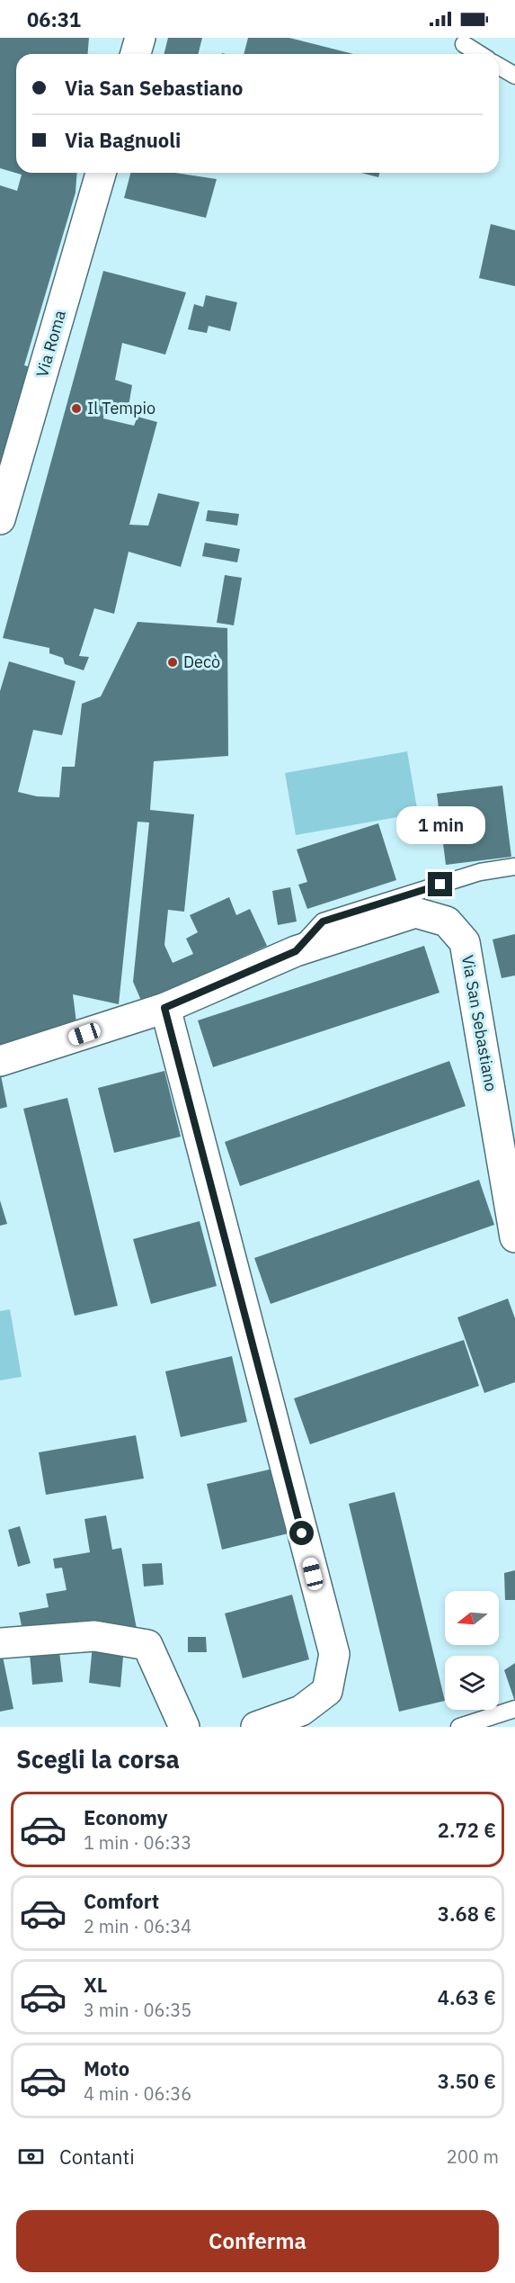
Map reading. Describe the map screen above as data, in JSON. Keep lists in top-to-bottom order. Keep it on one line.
{"streets":{"street":["Via Roma","Via San Sebastiano"]},"places":["Il Tempio","Decò"],"north":"left","page":{"status":"06:31","banner":["Via San Sebastiano","Via Bagnuoli"],"bubble":"1 min","heading":"Scegli la corsa","list":[{"name":"Economy","note":"1 min · 06:33","value":"2.72 €"},{"name":"Comfort","note":"2 min · 06:34","value":"3.68 €"},{"name":"XL","note":"3 min · 06:35","value":"4.63 €"},{"name":"Moto","note":"4 min · 06:36","value":"3.50 €"}],"pay":["Contanti","200 m"],"buttons":"Conferma"}}
